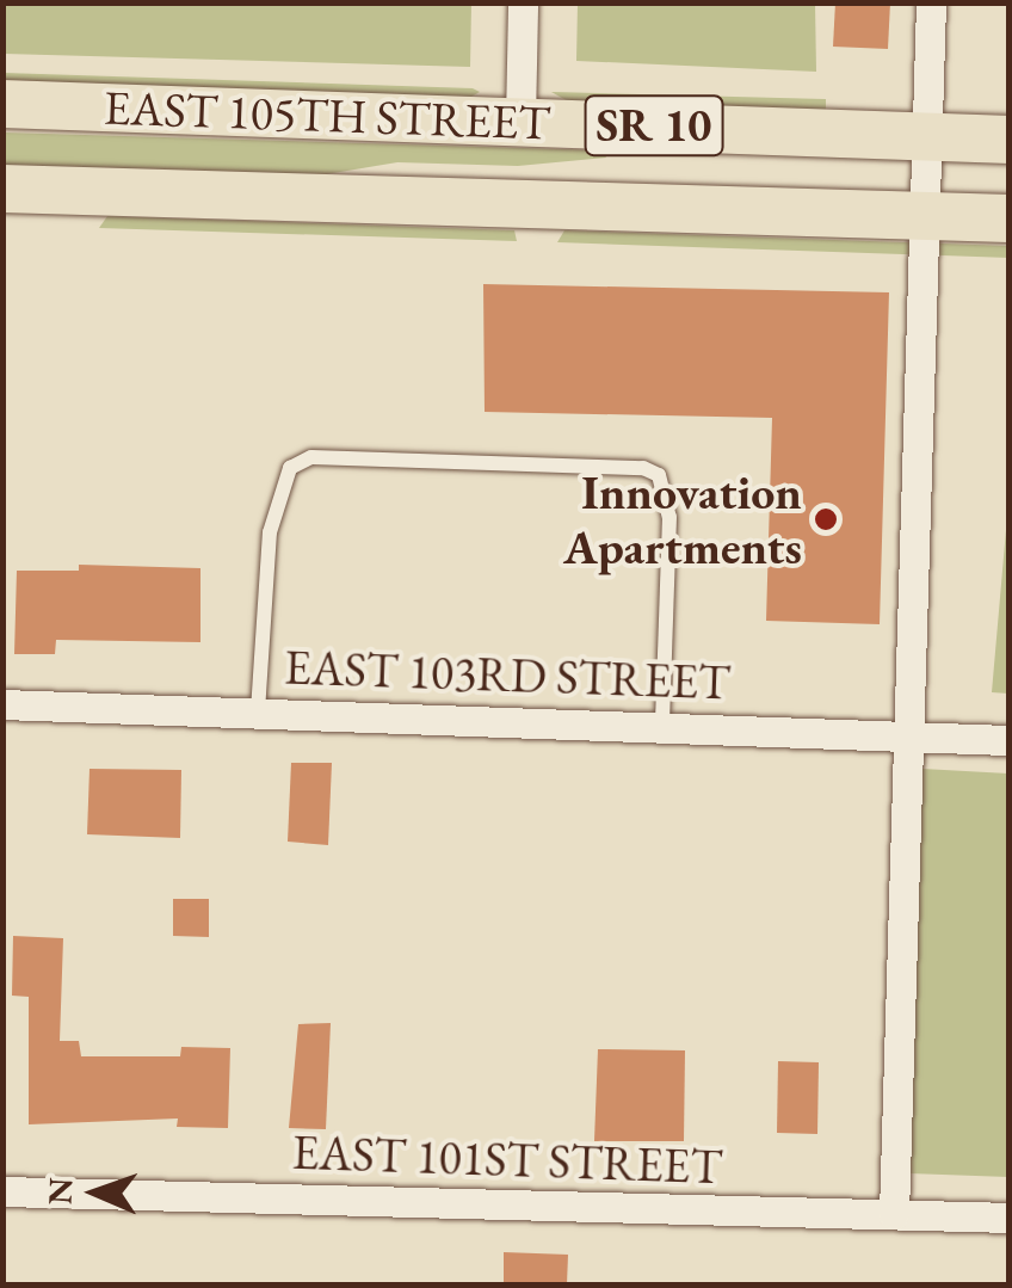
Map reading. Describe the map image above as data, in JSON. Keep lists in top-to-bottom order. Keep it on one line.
{"streets":{"main road":["EAST 105TH STREET","SR 10"],"street":["EAST 103RD STREET","EAST 101ST STREET"]},"places":["Innovation Apartments"],"north":"left"}
